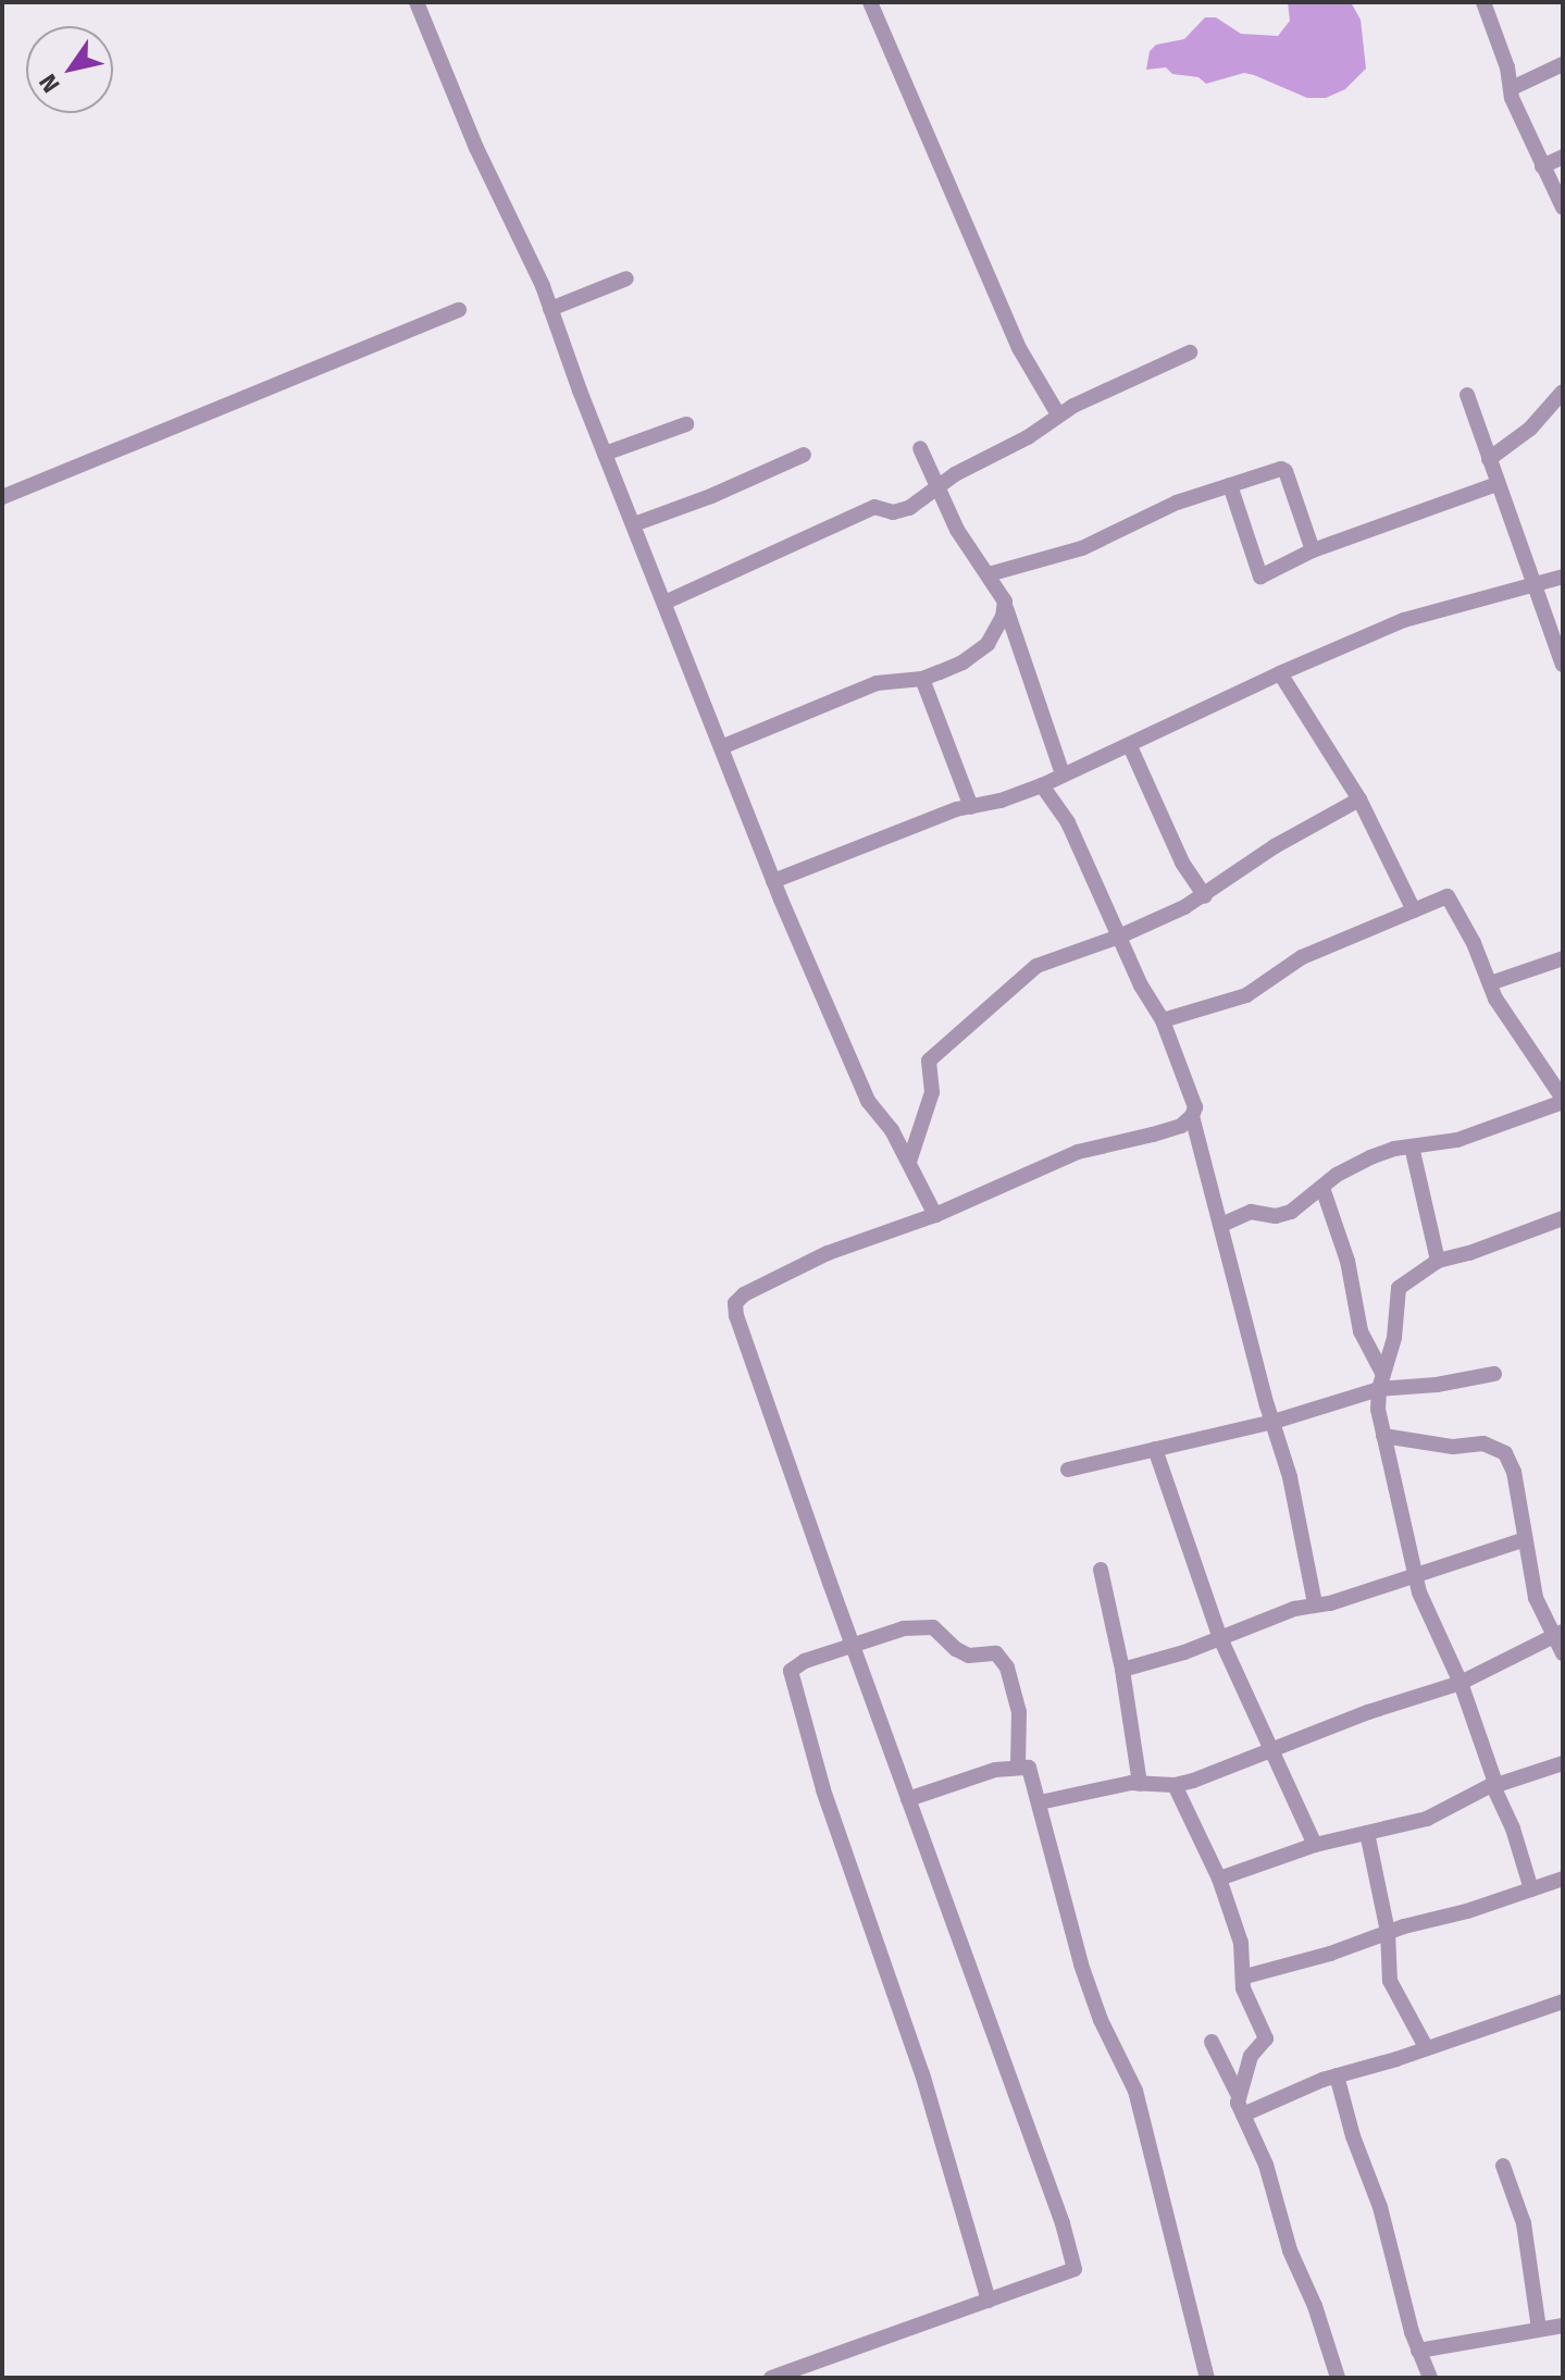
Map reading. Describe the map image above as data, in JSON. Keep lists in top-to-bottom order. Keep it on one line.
{"north":"bottom left"}
